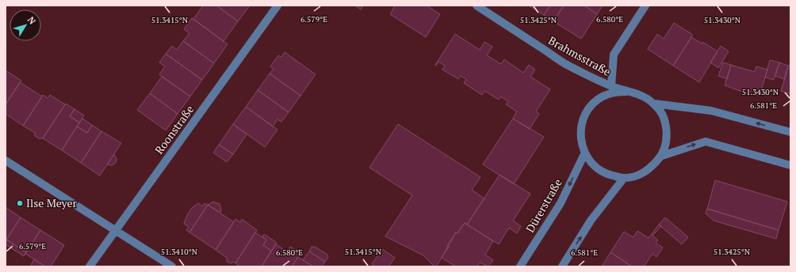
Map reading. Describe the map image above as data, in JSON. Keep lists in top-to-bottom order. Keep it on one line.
{"streets":{"street":["Brahmsstraße","Roonstraße","Dürerstraße"]},"crossings":[["Brahmsstraße","Dürerstraße"]],"places":["Ilse Meyer"],"north":"top right","coordinates":["6.579°E","6.580°E","51.3415°N","51.3425°N","51.3430°N","6.581°E","51.3410°N"]}
